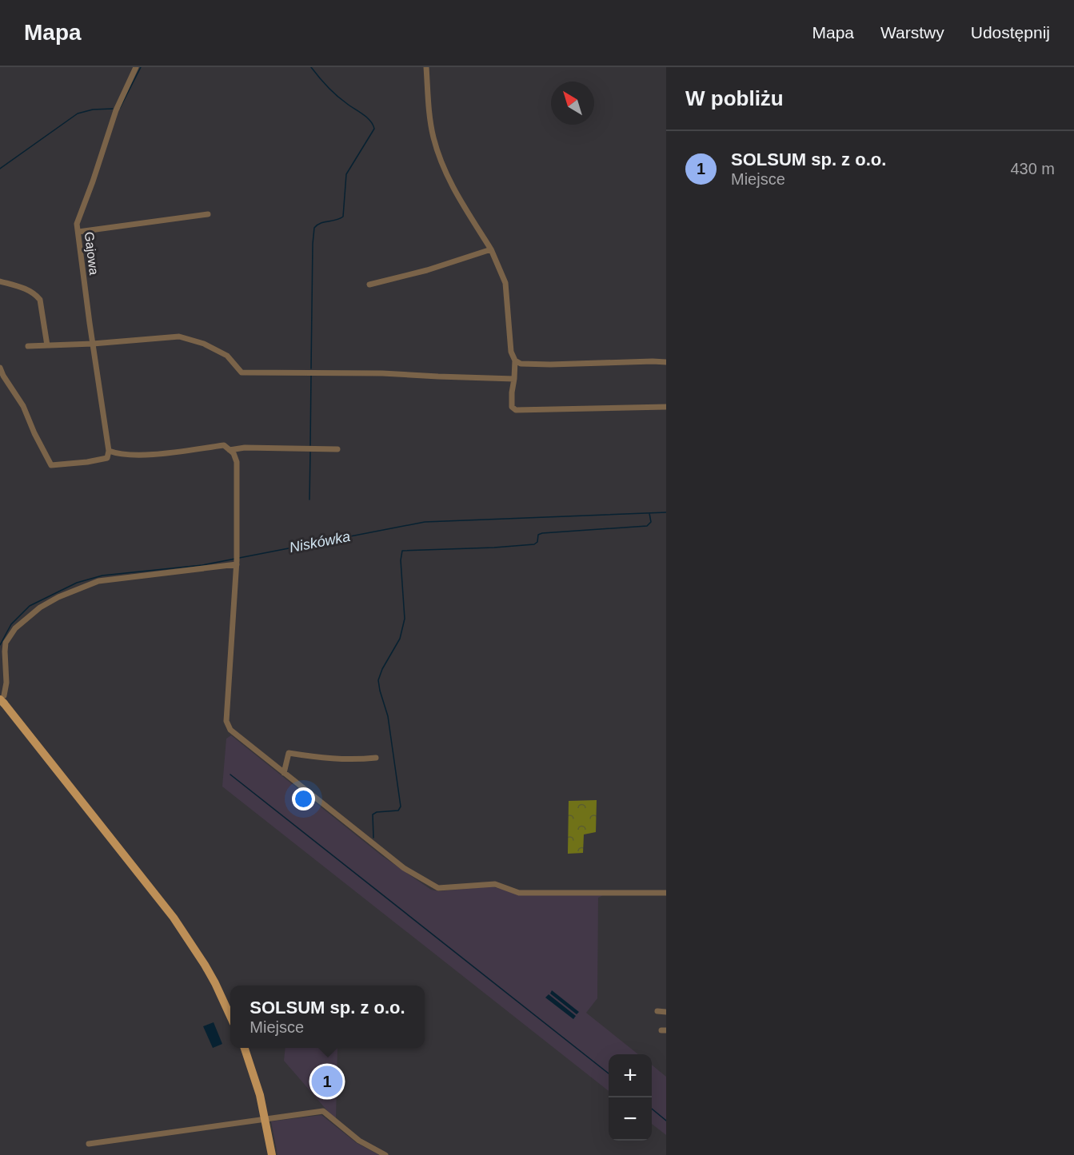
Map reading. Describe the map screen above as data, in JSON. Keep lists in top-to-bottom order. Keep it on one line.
{"streets":{"street":["Gajowa"]},"water":["Niskówka"],"north":"top left","page":{"header":"Mapa","nav":["Mapa","Warstwy","Udostępnij"],"heading":"W pobliżu","list":[{"mark":"1","name":"SOLSUM sp. z o.o.","note":"Miejsce","value":"430 m"}],"popup":["SOLSUM sp. z o.o.","Miejsce"],"map_buttons":["+","−"],"pins":"1"}}
